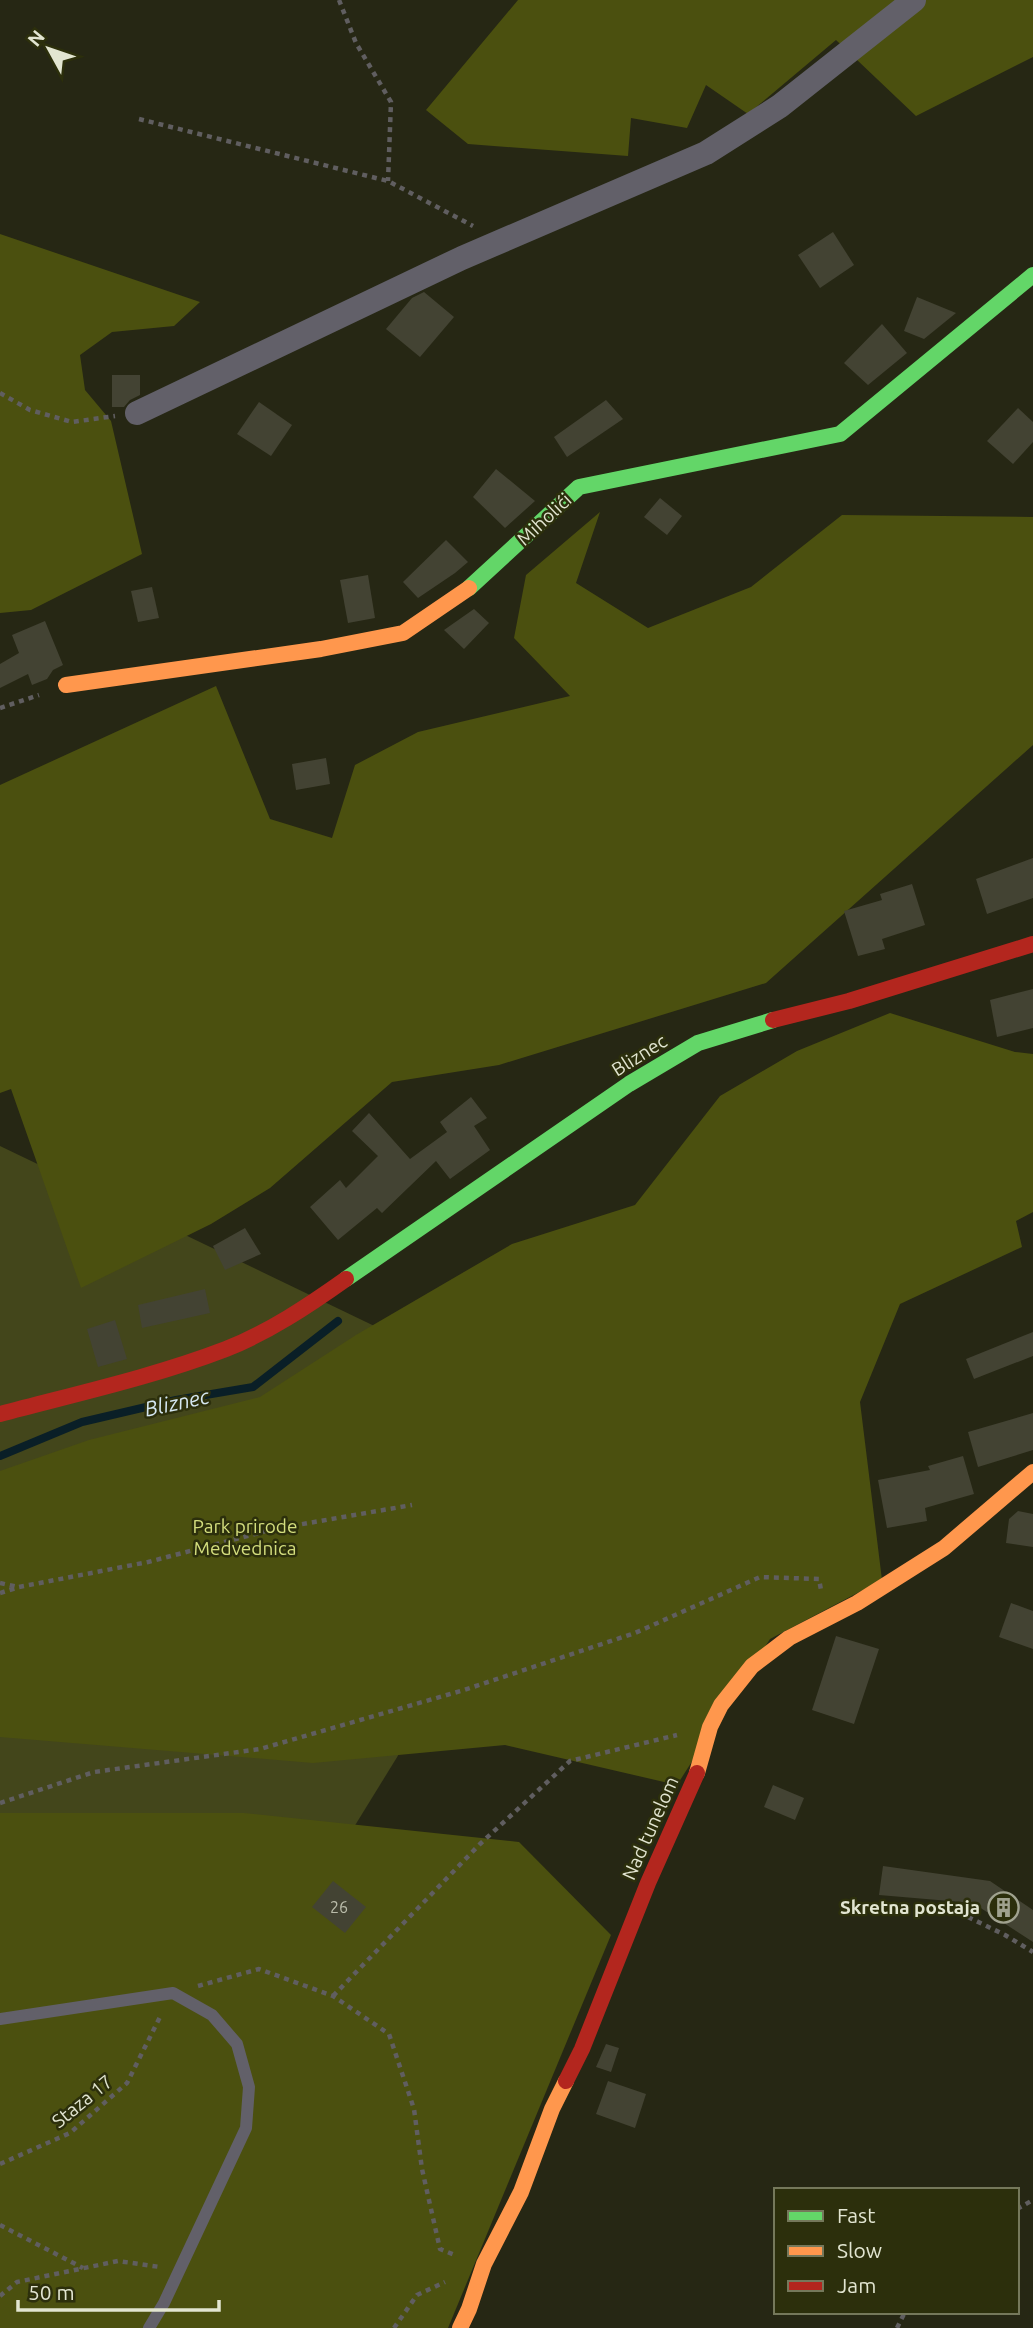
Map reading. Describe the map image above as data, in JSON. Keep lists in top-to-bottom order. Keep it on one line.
{"streets":{"street":["Miholići","Bliznec","Nad tunelom"],"path":["Staza 17"]},"water":["Bliznec"],"parks":["Park prirode Medvednica"],"places":{"building":["Skretna postaja"]},"house_numbers":["26"],"legend":["Fast","Slow","Jam"],"scale_bar":"50 m","north":"top left"}
